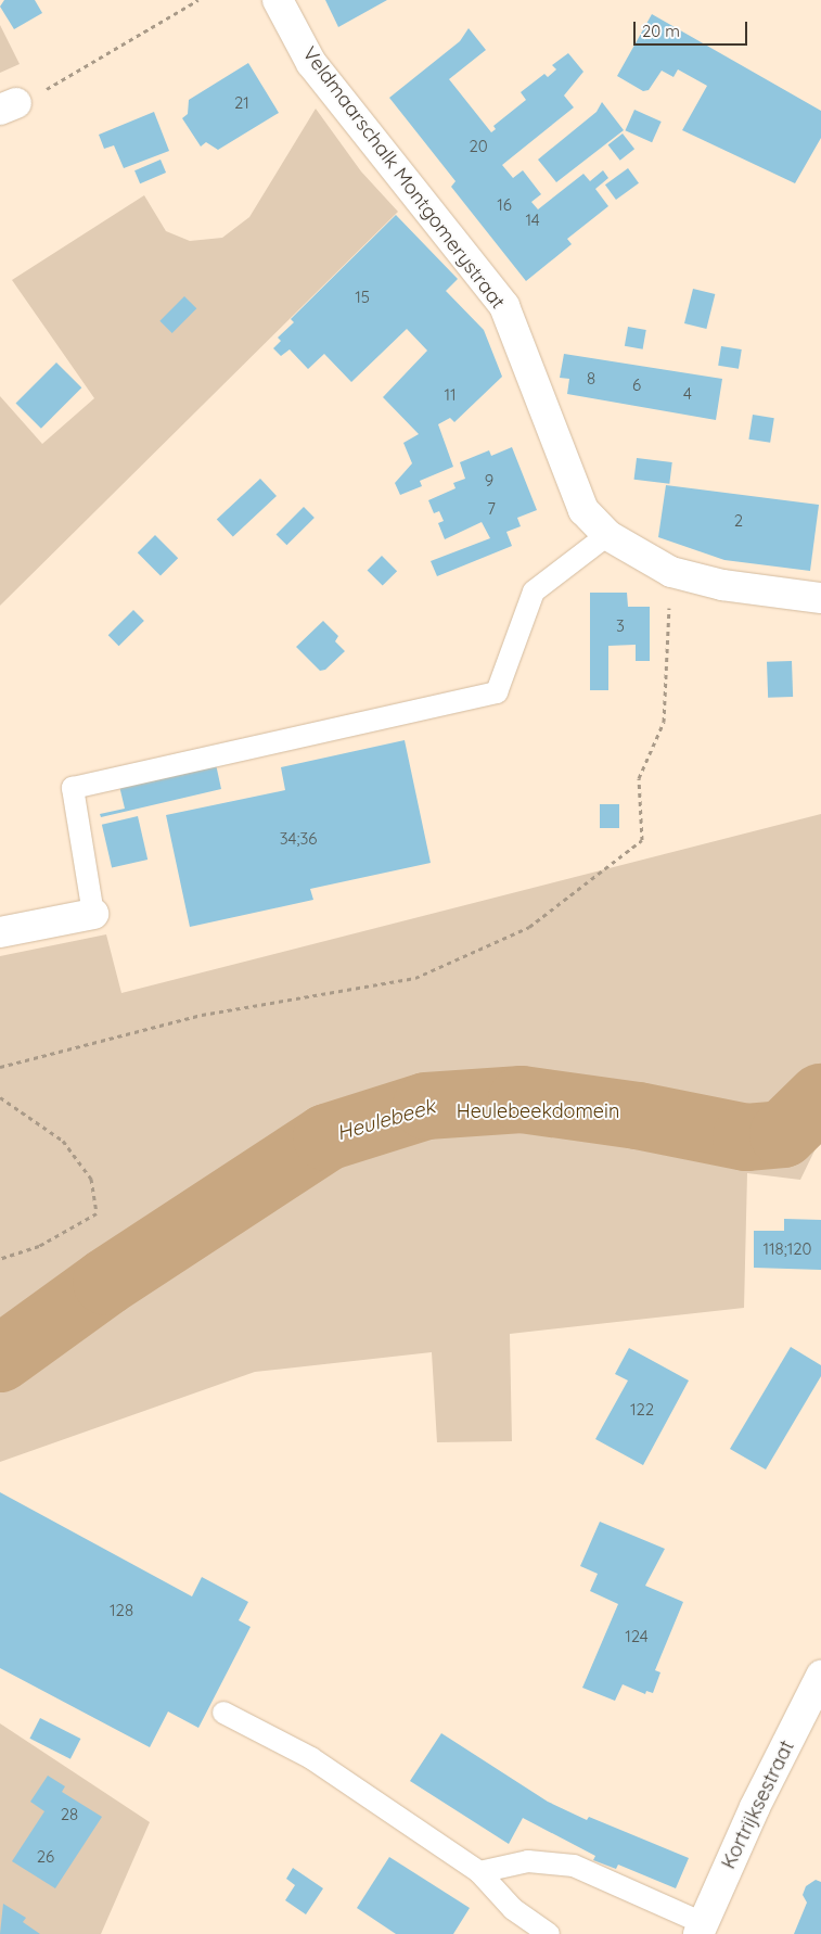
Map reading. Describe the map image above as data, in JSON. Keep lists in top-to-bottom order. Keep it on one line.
{"streets":{"street":["Veldmaarschalk Montgomerystraat","Kortrijksestraat"]},"water":["Heulebeek"],"parks":["Heulebeekdomein"],"house_numbers":["21","20","16","14","15","8","6","4","11","9","7","2","3","34;36","118;120","122","128","124","28","26"],"scale_bar":"20 m"}
